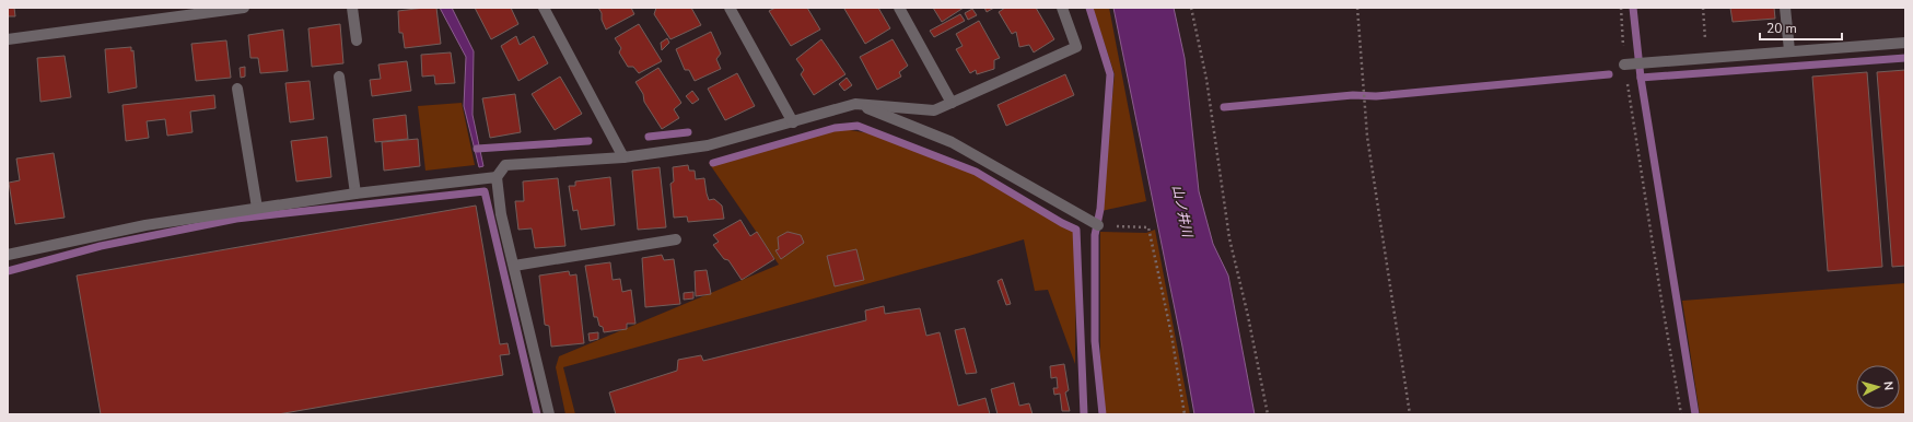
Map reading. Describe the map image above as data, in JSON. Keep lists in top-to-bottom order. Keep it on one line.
{"water":["山ノ井川"],"scale_bar":"20 m","north":"right"}
